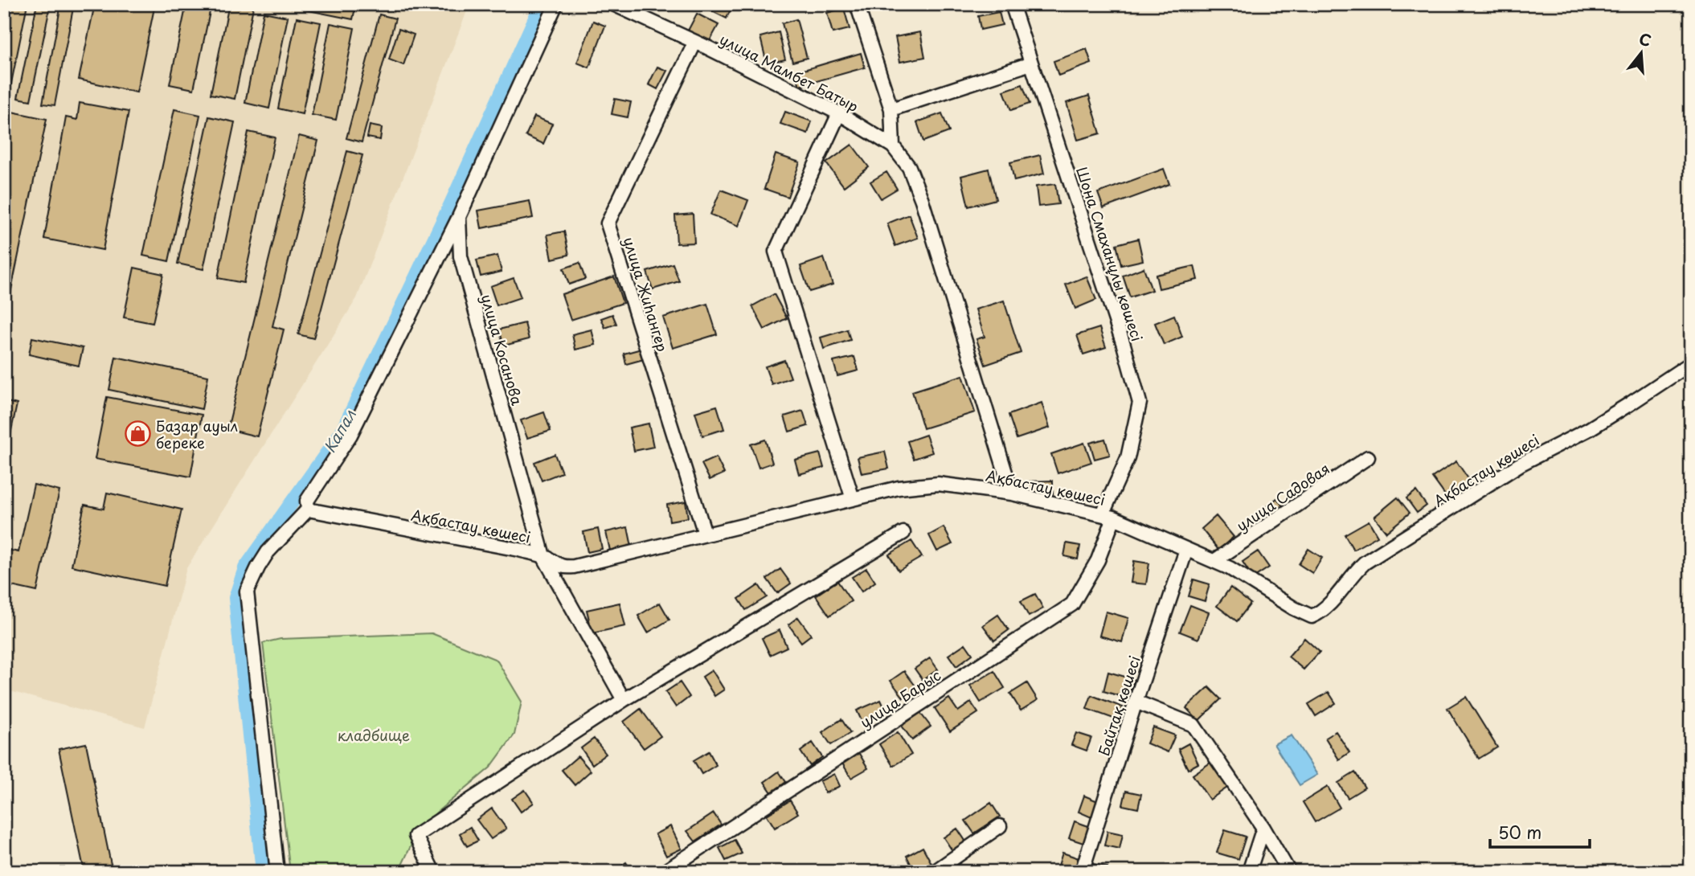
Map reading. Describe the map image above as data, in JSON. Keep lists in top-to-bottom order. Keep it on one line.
{"streets":{"street":["улица Мамбет Батыр","Шона Смаханұлы көшесі","улица Жиhангер","улица Косанова","Ақбастау көшесі","улица Садовая","улица Барыс","Байтақ көшесі"]},"crossings":[["улица Мамбет Батыр","улица Жиhангер"],["улица Мамбет Батыр","Ақбастау көшесі"],["Шона Смаханұлы көшесі","Ақбастау көшесі"],["Шона Смаханұлы көшесі","улица Барыс"],["улица Жиhангер","Ақбастау көшесі"],["улица Косанова","Ақбастау көшесі"],["Ақбастау көшесі","улица Садовая"],["Ақбастау көшесі","улица Барыс"],["Ақбастау көшесі","Байтақ көшесі"]],"water":["Капал"],"parks":["кладбище"],"places":{"shop":["Базар ауыл береке"]},"scale_bar":"50 m","north":"top"}
